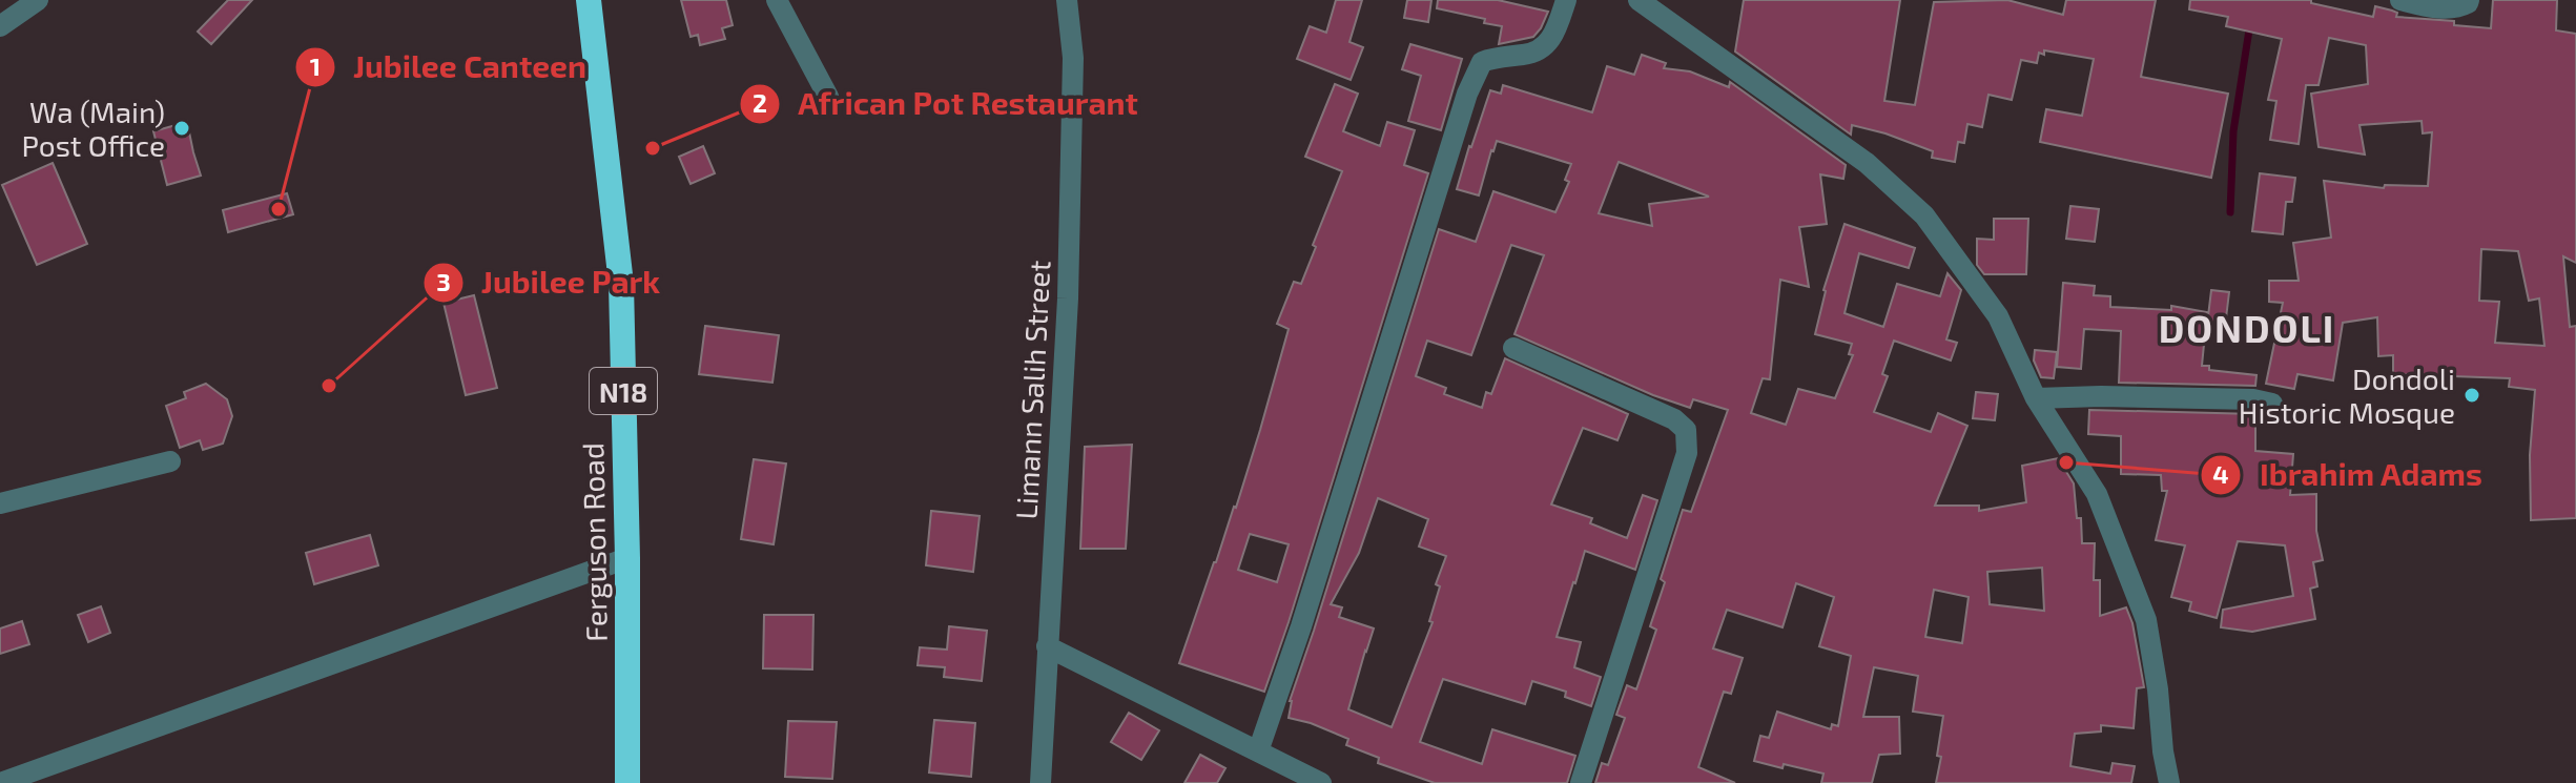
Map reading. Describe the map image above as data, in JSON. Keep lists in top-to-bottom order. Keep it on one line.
{"streets":{"highway":["N18","Ferguson Road"],"street":["Limann Salih Street"]},"districts":["DONDOLI"],"places":["Wa (Main) Post Office","African Pot Restaurant","Jubilee Canteen","Jubilee Park","Dondoli Historic Mosque","Ibrahim Adams"]}
